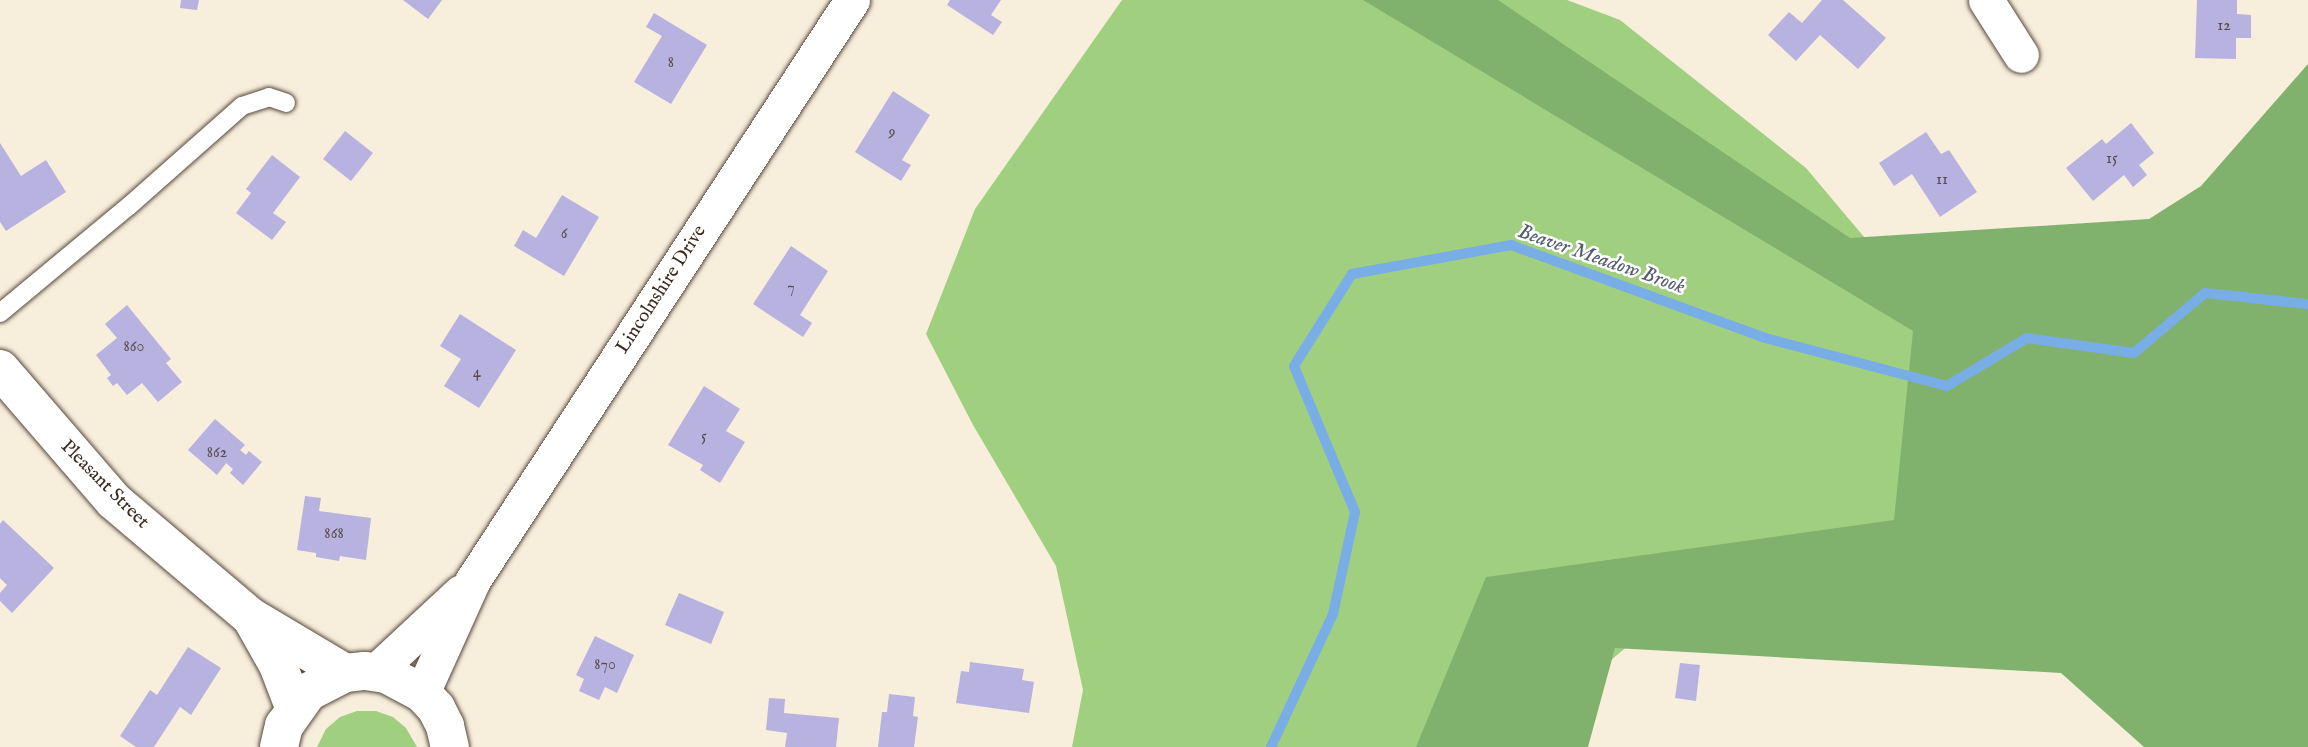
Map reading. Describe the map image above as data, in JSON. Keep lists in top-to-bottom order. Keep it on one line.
{"streets":{"main road":["Pleasant Street"],"street":["Lincolnshire Drive"]},"crossings":[["Lincolnshire Drive","Pleasant Street"]],"water":["Beaver Meadow Brook"],"house_numbers":["12","8","9","15","11","6","7","860","4","5","862","868","870"]}
